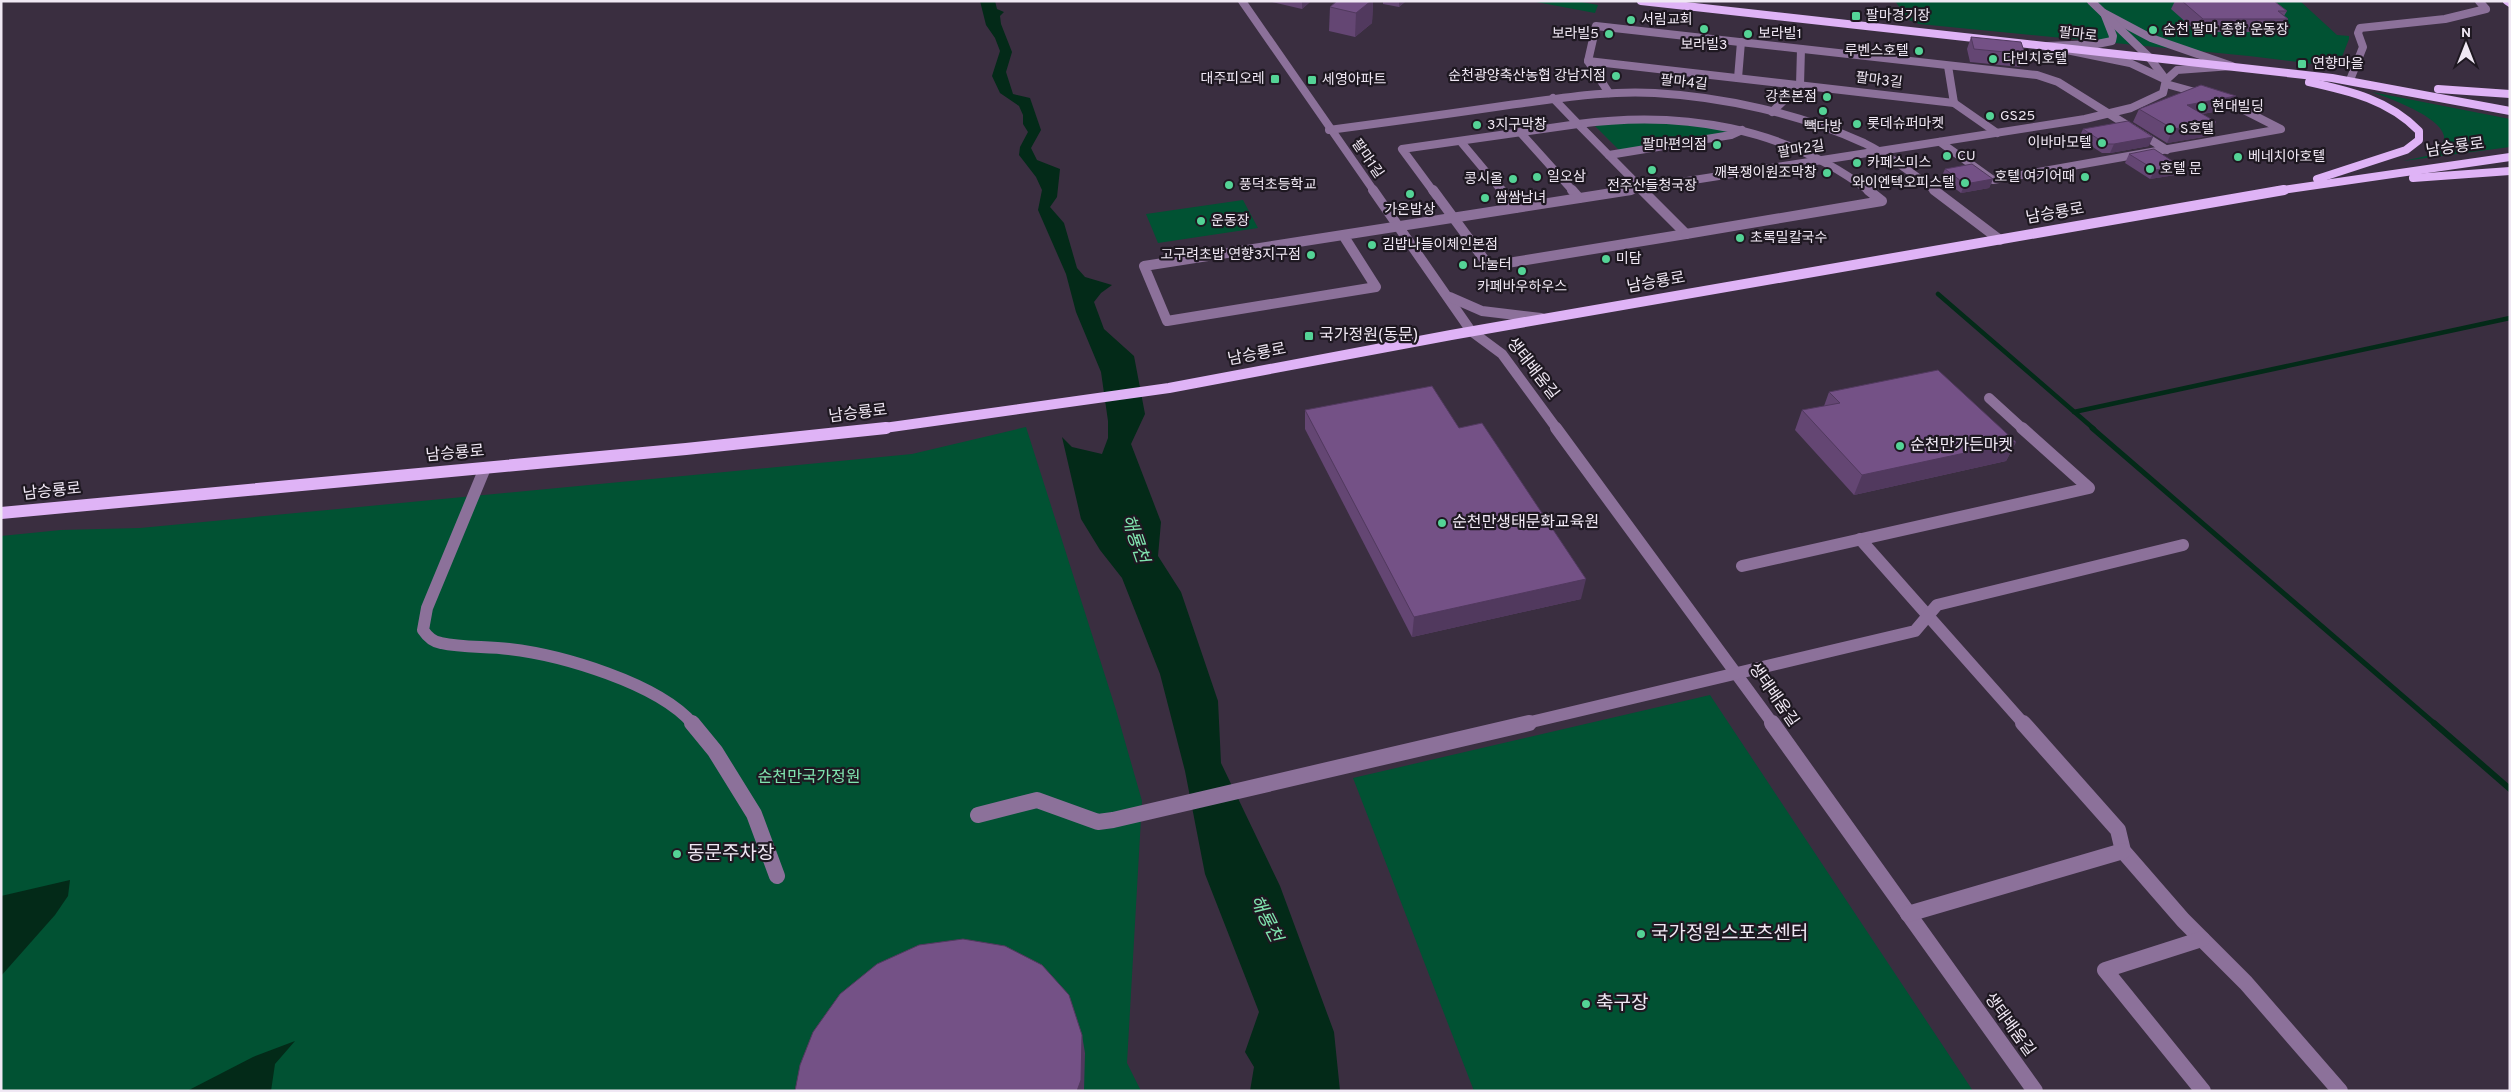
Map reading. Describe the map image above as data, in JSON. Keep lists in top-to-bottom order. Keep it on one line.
{"streets":{"main road":["팔마로","남승룡로"],"street":["팔마3길","팔마4길","팔마2길","팔마1길","생태배움길"]},"crossings":[["팔마3길","팔마2길"],["팔마4길","남승룡로"],["팔마4길","팔마2길"],["팔마4길","팔마1길"],["남승룡로","팔마1길"],["남승룡로","생태배움길"],["팔마2길","팔마1길"],["팔마1길","생태배움길"]],"water":["해룡천"],"parks":["순천만국가정원"],"places":{"transit":["팔마경기장","연향마을","대주피오레","세영아파트","국가정원(동문)"],"other":["서림교회","보라빌3","순천 팔마 종합 운동장","보라빌5","보라빌1","루벤스호텔","다빈치호텔","순천광양축산농협 강남지점","강촌본점","현대빌딩","빽다방","GS25","롯데슈퍼마켓","3지구막창","S호텔","이바마모텔","팔마편의점","CU","베네치아호텔","카페스미스","호텔 문","전주산들청국장","깨복쟁이원조막창","일오삼","호텔 여기어때","콩시울","와이엔텍오피스텔","풍덕초등학교","가온밥상","쌈쌈남녀","운동장","초록밀칼국수","김밥나들이체인본점","고구려초밥 연향3지구점","미담","나눌터","카페바우하우스","순천만가든마켓","순천만생태문화교육원","동문주차장","국가정원스포츠센터","축구장"]},"north":"top"}
